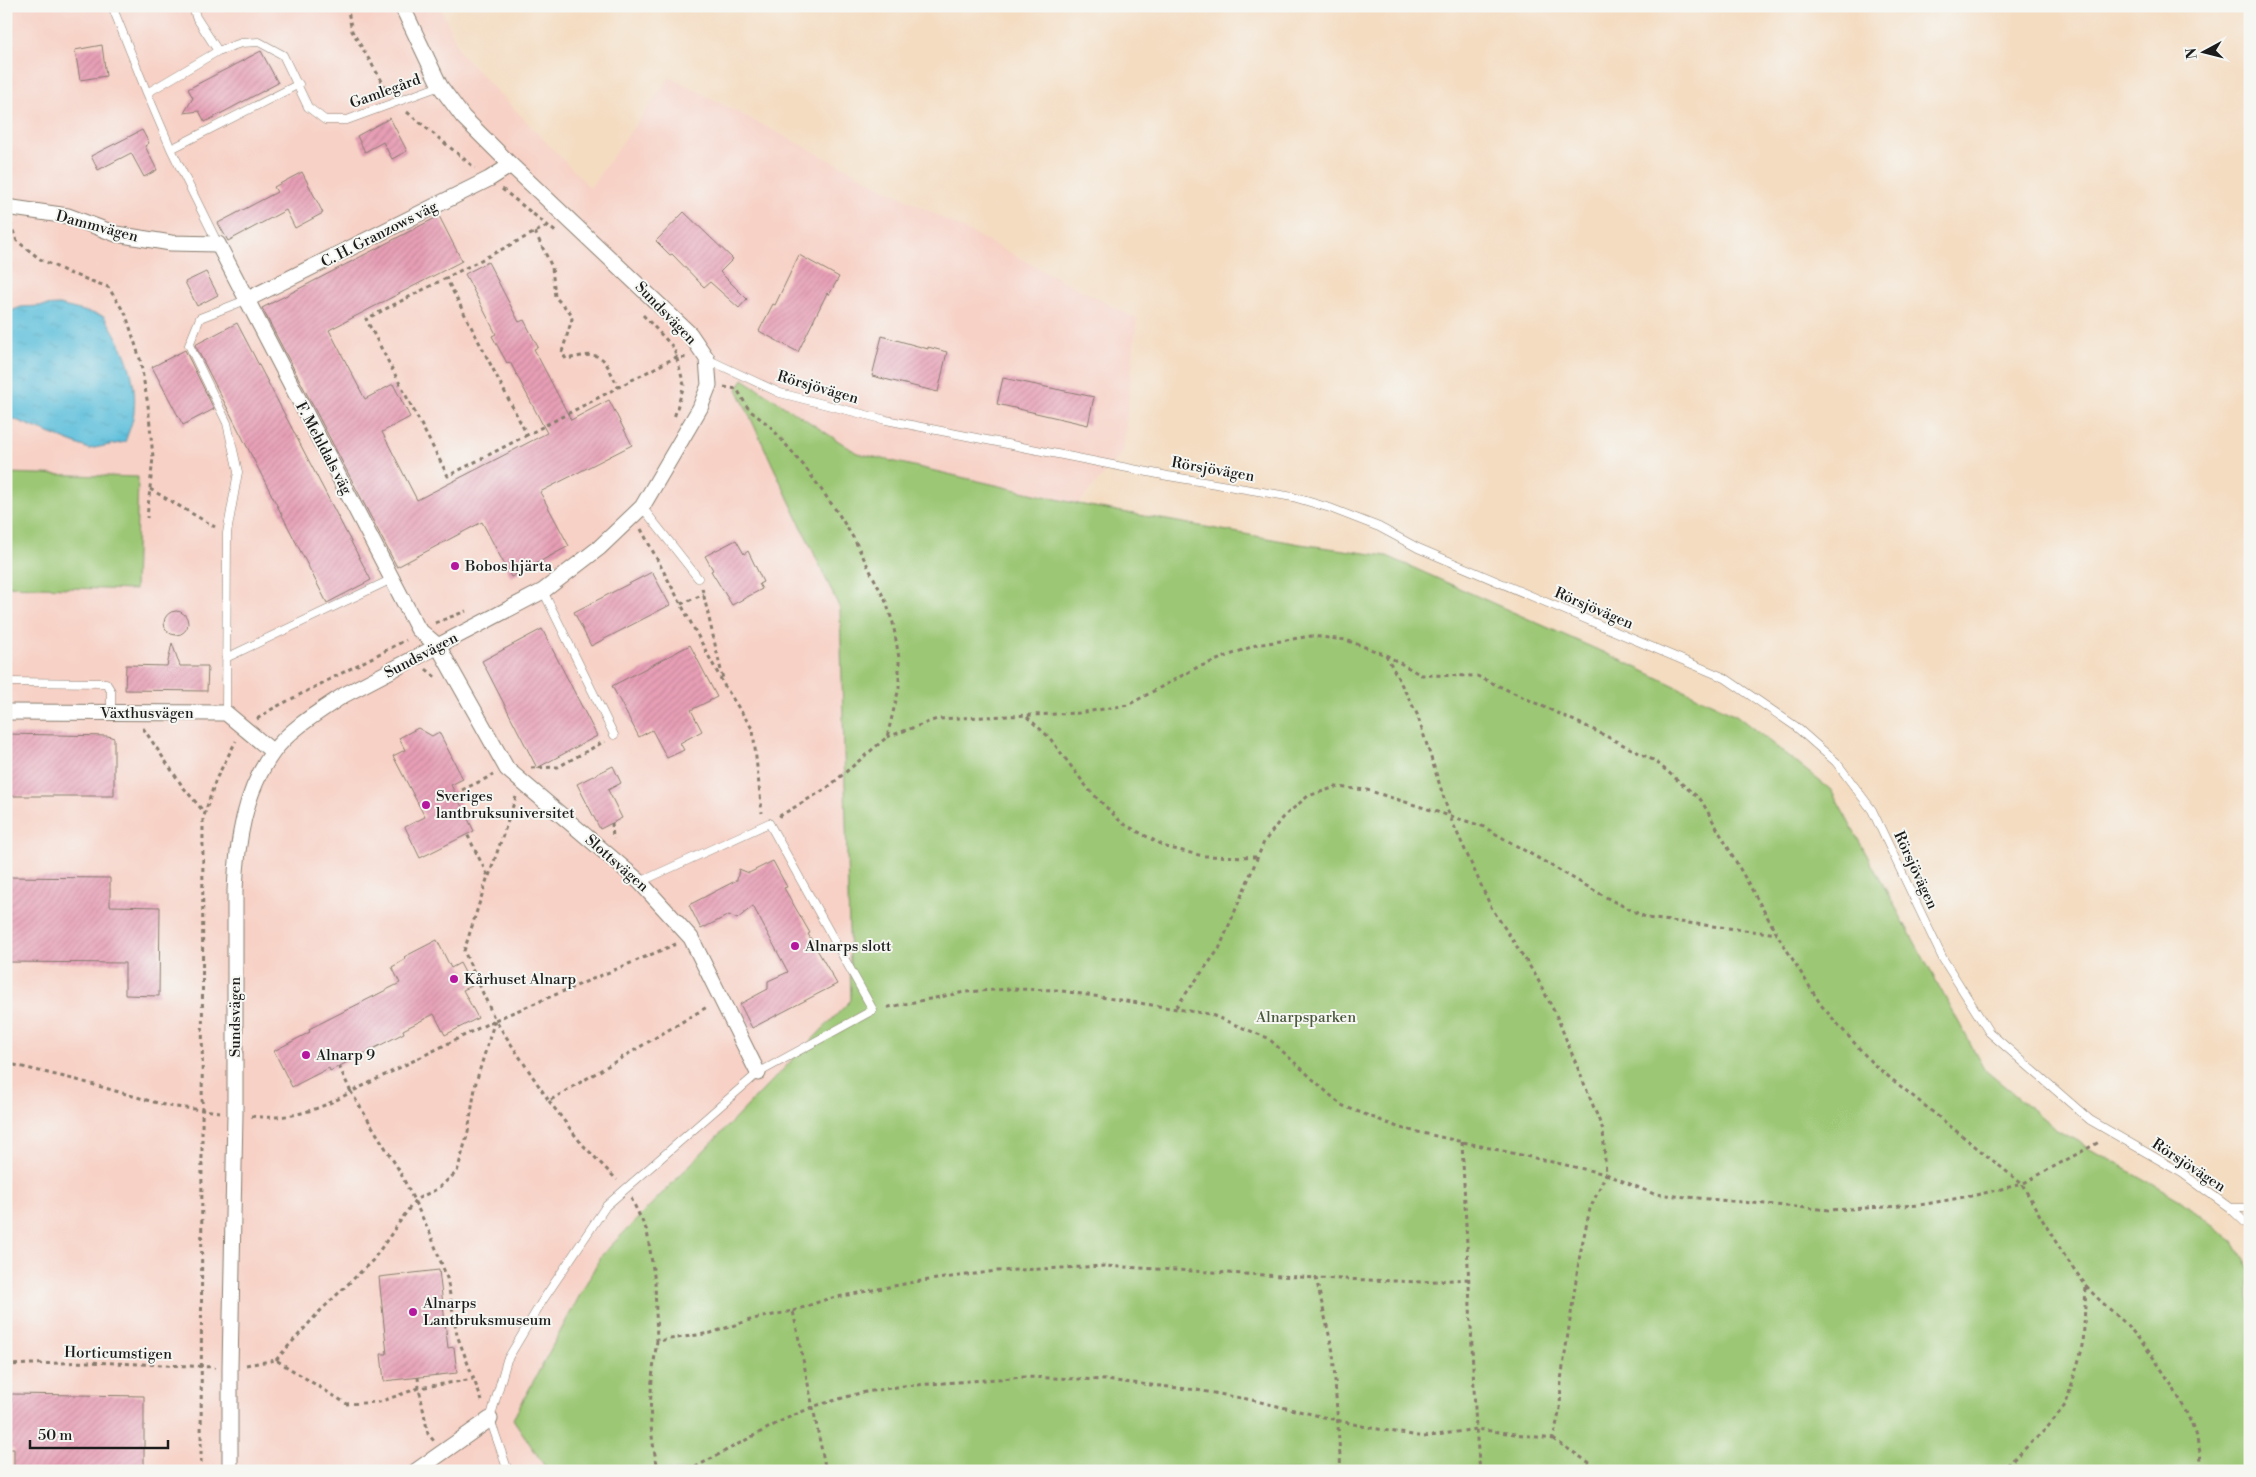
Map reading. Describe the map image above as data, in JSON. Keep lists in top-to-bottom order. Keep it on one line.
{"streets":{"street":["Dammvägen","C. H. Granzows väg","Sundsvägen","F. Mehldals väg","Växthusvägen","Slottsvägen"],"lane":["Gamlegård","Rörsjövägen"],"path":["Horticumstigen"]},"crossings":[["Gamlegård","Sundsvägen"],["Dammvägen","F. Mehldals väg"],["C. H. Granzows väg","Sundsvägen"],["C. H. Granzows väg","F. Mehldals väg"],["Sundsvägen","Rörsjövägen"],["Sundsvägen","F. Mehldals väg"],["Sundsvägen","Slottsvägen"],["Sundsvägen","Horticumstigen"],["F. Mehldals väg","Slottsvägen"]],"parks":["Alnarpsparken"],"places":["Bobos hjärta","Sveriges lantbruksuniversitet","Alnarps slott","Kårhuset Alnarp","Alnarp 9","Alnarps Lantbruksmuseum"],"scale_bar":"50 m","north":"left"}
